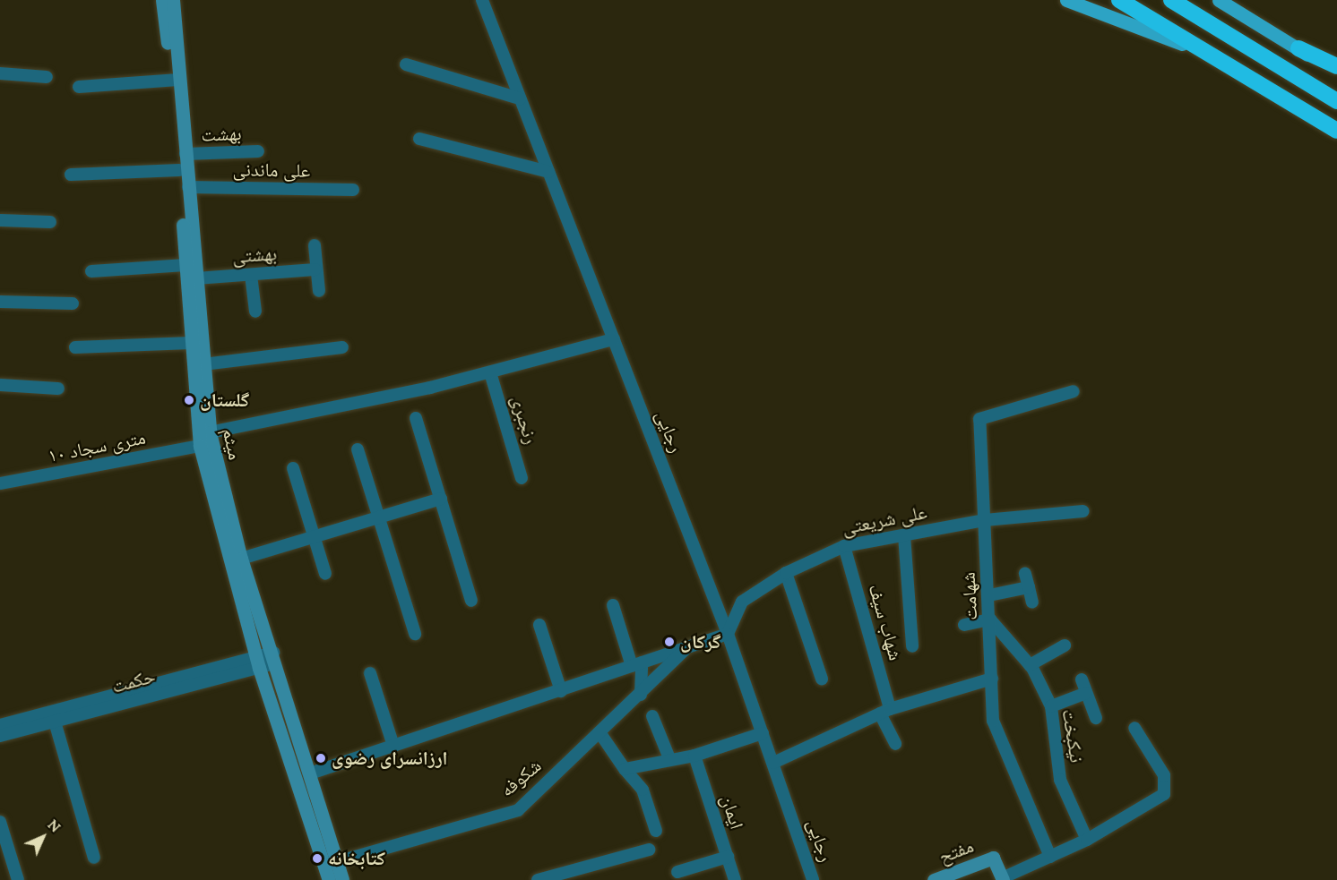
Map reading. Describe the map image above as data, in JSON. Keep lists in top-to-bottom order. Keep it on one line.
{"streets":{"main road":["میثم","مفتح"],"street":["بهشت","علی ماندنی","بهشتی","رنجبری","رجایی","۱۰ متری سجاد","علی شریعتی","شهامت","شهاب سیف","حکمت","نیکبخت","شکوفه","ایمان"]},"crossings":[["بهشت","میثم"],["علی ماندنی","میثم"],["بهشتی","میثم"],["رجایی","علی شریعتی"],["میثم","۱۰ متری سجاد"],["میثم","حکمت"],["میثم","شکوفه"],["علی شریعتی","شهامت"],["علی شریعتی","شهاب سیف"],["شهامت","نیکبخت"]],"places":["گلستان","گرکان","ارزانسرای رضوی","کتابخانه"],"north":"top right"}
